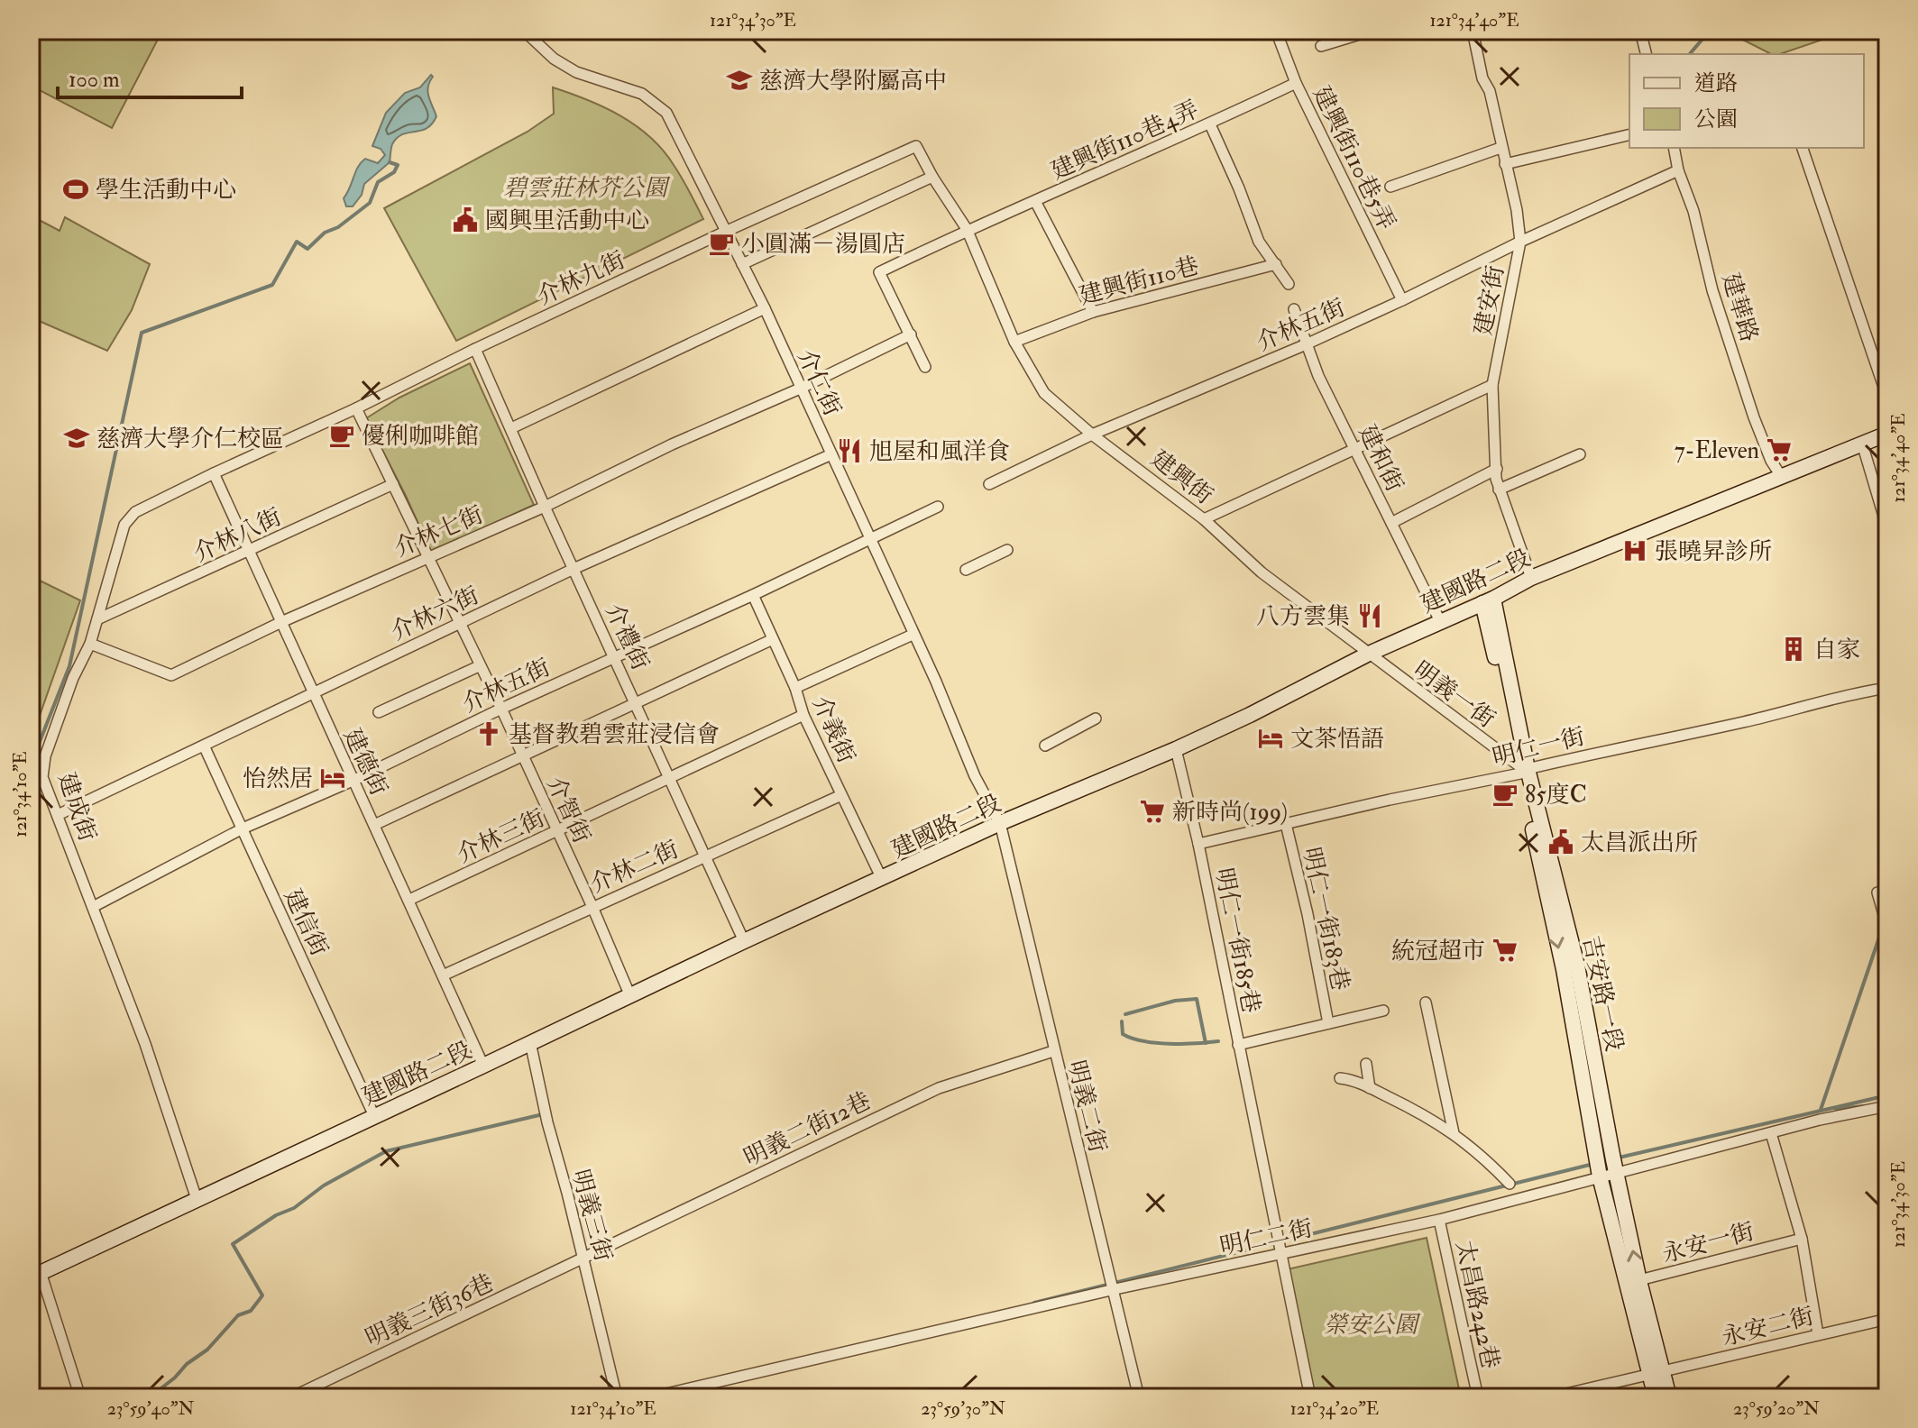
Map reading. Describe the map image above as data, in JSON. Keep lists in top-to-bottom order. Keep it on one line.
{"streets":{"street":["建興街110巷4弄","建興街110巷5弄","介林九街","建興街110巷","建安街","建華路","介林五街","介仁街","建和街","建興街","介林七街","介林八街","建國路二段","介林六街","介禮街","明義一街","介義街","明仁一街","建德街","建成街","介智街","介林三街","介林二街","明仁一街183巷","建信街","明仁一街185巷","吉安路一段","明義二街","明義二街12巷","明義三街","明仁二街","永安一街","太昌路242巷","明義三街36巷","永安二街"]},"crossings":[["建興街110巷4弄","建興街110巷5弄"],["建興街110巷4弄","介林九街"],["建興街110巷4弄","建興街"],["建興街110巷4弄","介林七街"],["建興街110巷5弄","介林五街"],["介林九街","介仁街"],["介林九街","建興街"],["介林九街","介禮街"],["介林九街","建德街"],["介林九街","建成街"],["介林九街","介智街"],["建興街110巷","建興街"],["建安街","介林五街"],["建安街","建國路二段"],["建華路","介林五街"],["建華路","建國路二段"],["介林五街","介仁街"],["介林五街","建和街"],["介林五街","建興街"],["介林五街","介禮街"],["介林五街","介義街"],["介林五街","建德街"],["介林五街","建成街"],["介林五街","介智街"],["介林五街","建信街"],["介仁街","介林七街"],["介仁街","建國路二段"],["介仁街","介林六街"],["介仁街","明義二街"],["建和街","建國路二段"],["建興街","建國路二段"],["建興街","明義一街"],["介林七街","介禮街"],["介林七街","建德街"],["介林七街","建成街"],["介林七街","介智街"],["介林八街","建德街"],["介林八街","建成街"],["介林八街","介智街"],["建國路二段","介禮街"],["建國路二段","明義一街"],["建國路二段","介義街"],["建國路二段","建德街"],["建國路二段","建成街"],["建國路二段","介智街"],["建國路二段","建信街"],["建國路二段","明仁一街185巷"],["建國路二段","吉安路一段"],["建國路二段","明義二街"],["建國路二段","明義三街"],["介林六街","介禮街"],["介林六街","建德街"],["介林六街","建成街"],["介林六街","介智街"],["介林六街","建信街"],["介禮街","介林三街"],["介禮街","介林二街"],["明義一街","明仁一街"],["明義一街","吉安路一段"],["介義街","介林三街"],["介義街","介林二街"],["明仁一街","明仁一街183巷"],["明仁一街","明仁一街185巷"],["明仁一街","吉安路一段"],["建德街","建成街"],["建德街","介林三街"],["建德街","介林二街"],["介智街","介林三街"],["介智街","介林二街"],["明仁一街185巷","明仁二街"],["吉安路一段","明仁二街"],["吉安路一段","永安一街"],["吉安路一段","永安二街"],["明義二街","明義二街12巷"],["明義二街","明仁二街"],["明義二街12巷","明義三街"],["明義二街12巷","明義三街36巷"],["明義三街","明義三街36巷"],["明仁二街","太昌路242巷"]],"parks":["碧雲莊林芥公園","榮安公園"],"places":{"school or university":["慈濟大學附屬高中","慈濟大學介仁校區"],"sports":["學生活動中心"],"public building":["國興里活動中心","太昌派出所"],"cafe":["小圓滿－湯圓店","優俐咖啡館","85度C"],"supermarket":["7-Eleven","新時尚(199)","統冠超市"],"restaurant":["旭屋和風洋食","八方雲集"],"hospital":["張曉昇診所"],"building":["自家"],"church":["基督教碧雲莊浸信會"],"hotel":["文茶悟語","怡然居"]},"legend":["道路","公園"],"scale_bar":"100 m","coordinates":["121°34'30\"E","121°34'40\"E","121°34'10\"E","23°59'40\"N","23°59'30\"N","121°34'20\"E","23°59'20\"N"]}
